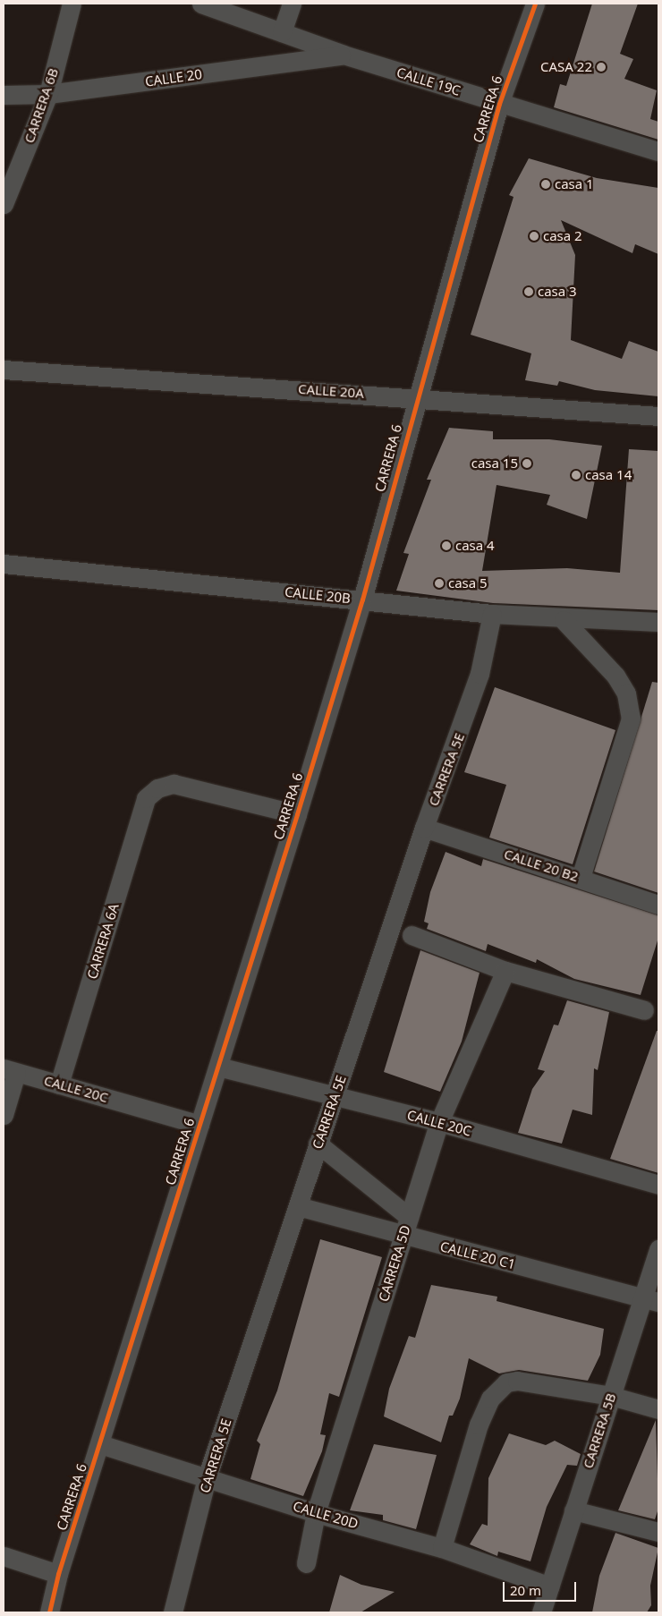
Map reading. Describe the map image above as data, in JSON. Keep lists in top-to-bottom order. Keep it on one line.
{"streets":{"street":["CALLE 20","CALLE 19C","CARRERA 6B","CARRERA 6","CALLE 20A","CALLE 20B","CARRERA 5E","CALLE 20 B2","CARRERA 6A","CALLE 20C","CALLE 20 C1","CARRERA 5D","CARRERA 5B","CALLE 20D"]},"crossings":[["CALLE 20","CALLE 19C"],["CALLE 20","CARRERA 6B"],["CALLE 19C","CARRERA 6"],["CARRERA 6","CALLE 20A"],["CARRERA 6","CALLE 20B"],["CARRERA 6","CARRERA 6A"],["CARRERA 6","CALLE 20C"],["CARRERA 6","CALLE 20D"],["CALLE 20B","CARRERA 5E"],["CARRERA 5E","CALLE 20 B2"],["CARRERA 5E","CALLE 20C"],["CARRERA 5E","CALLE 20 C1"],["CARRERA 5E","CALLE 20D"],["CARRERA 6A","CALLE 20C"],["CALLE 20C","CARRERA 5D"],["CALLE 20 C1","CARRERA 5D"],["CALLE 20 C1","CARRERA 5B"],["CARRERA 5D","CALLE 20D"],["CARRERA 5B","CALLE 20D"]],"places":["CASA 22","casa 1","casa 2","casa 3","casa 15","casa 14","casa 4","casa 5"],"scale_bar":"20 m"}
